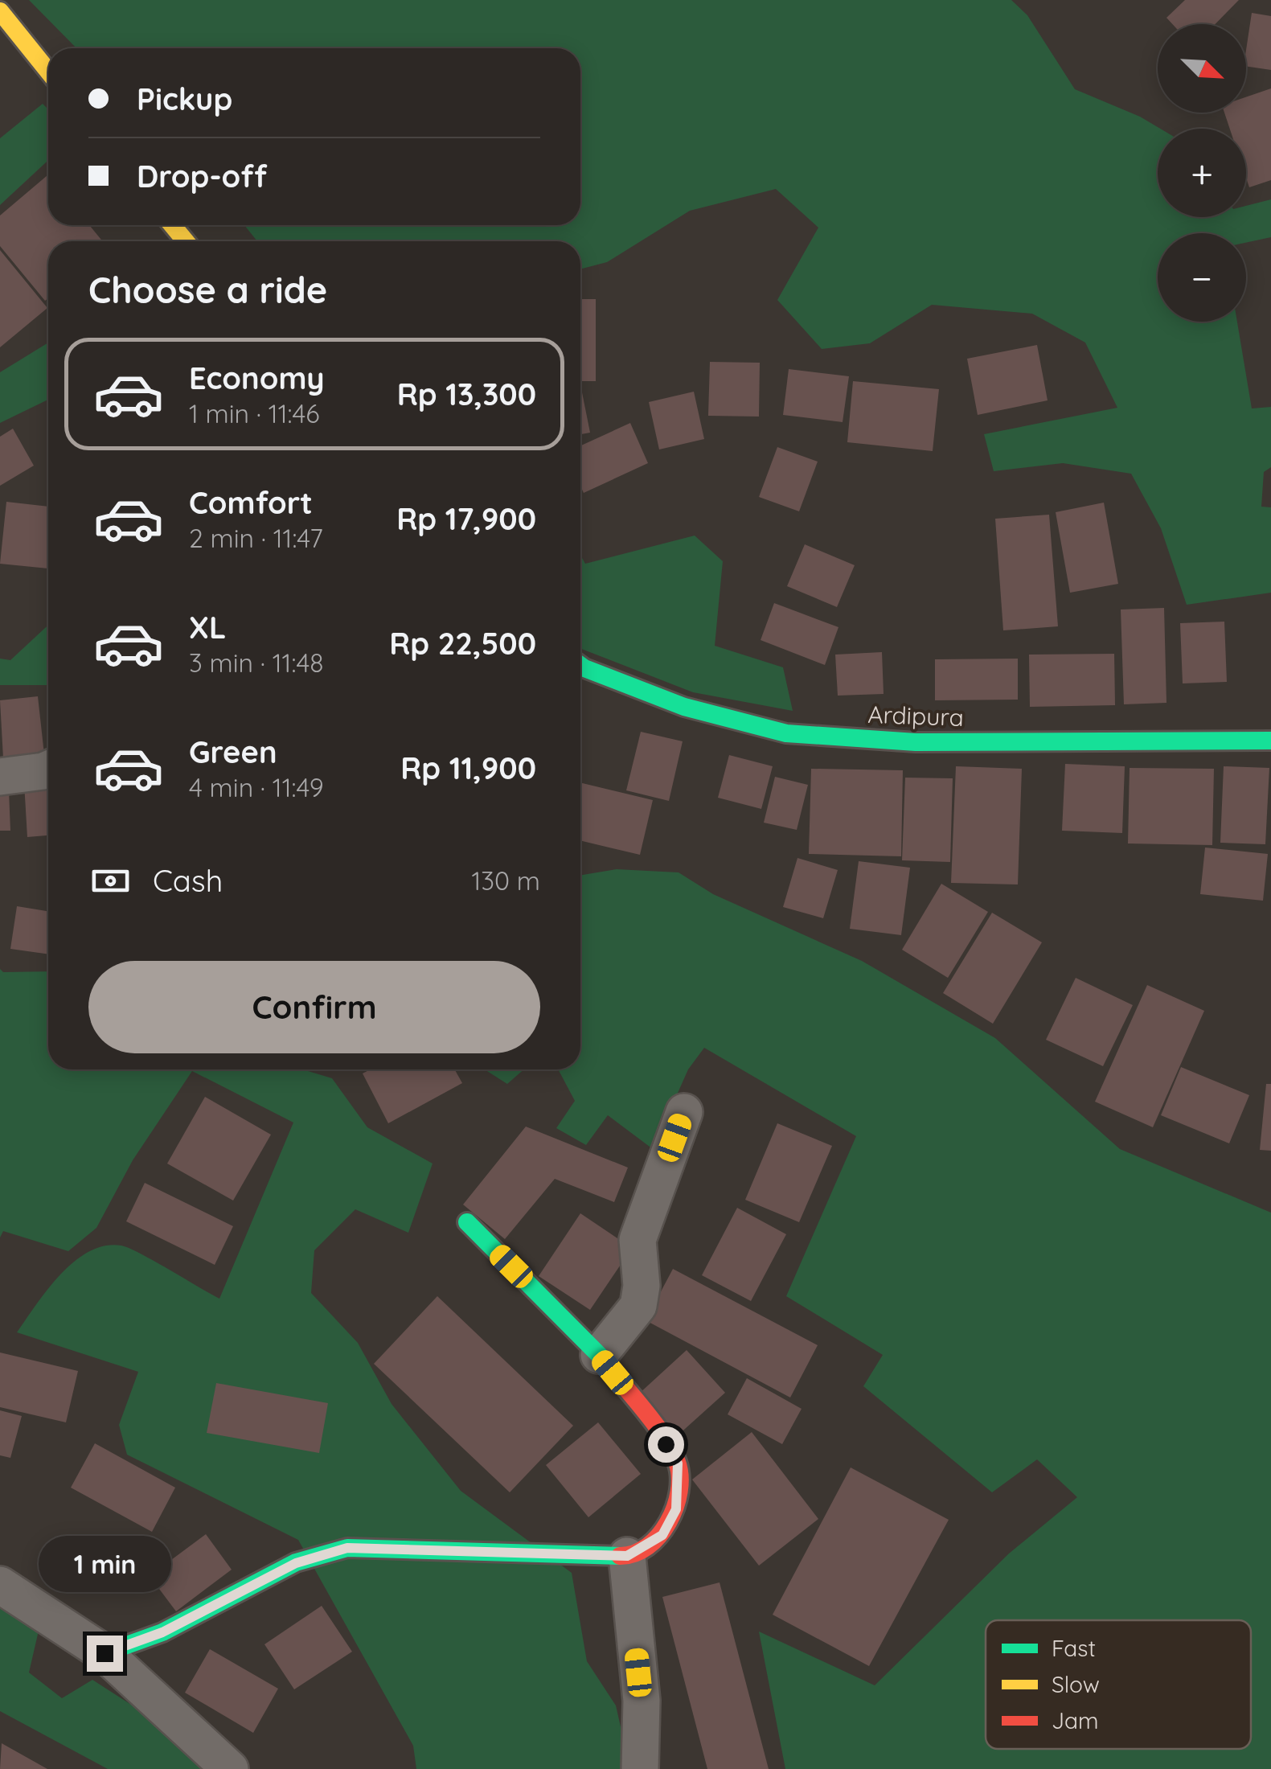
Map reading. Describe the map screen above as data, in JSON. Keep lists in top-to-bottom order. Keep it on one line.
{"streets":{"street":["Ardipura"]},"legend":["Fast","Slow","Jam"],"north":"bottom right","page":{"map_buttons":["+","−"],"banner":["Pickup","Drop-off"],"heading":"Choose a ride","list":[{"name":"Economy","note":"1 min · 11:46","value":"Rp 13,300"},{"name":"Comfort","note":"2 min · 11:47","value":"Rp 17,900"},{"name":"XL","note":"3 min · 11:48","value":"Rp 22,500"},{"name":"Green","note":"4 min · 11:49","value":"Rp 11,900"}],"pay":["Cash","130 m"],"buttons":"Confirm","bubble":"1 min"}}
